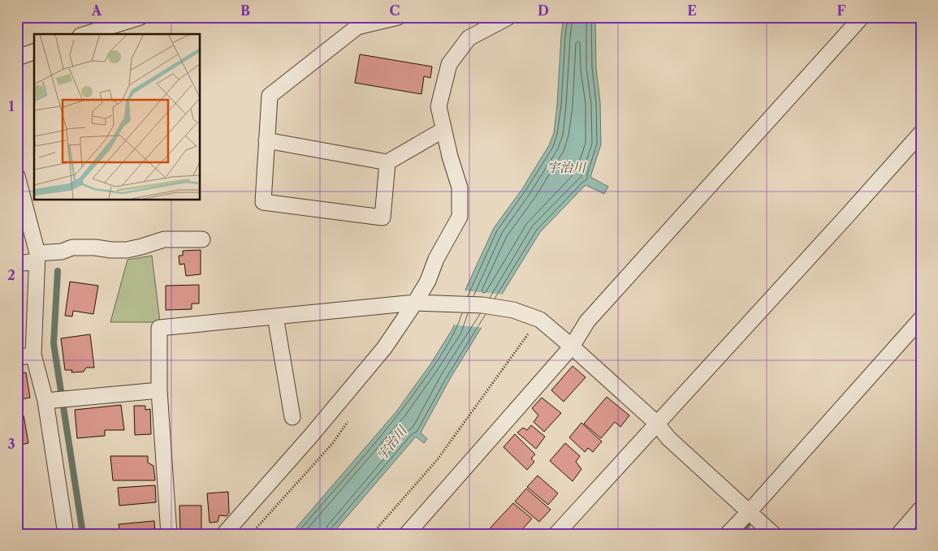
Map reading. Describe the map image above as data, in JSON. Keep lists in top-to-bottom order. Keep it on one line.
{"water":["宇治川"],"grid":{"columns":["A","B","C","D","E","F"],"rows":["1","2","3"]}}
